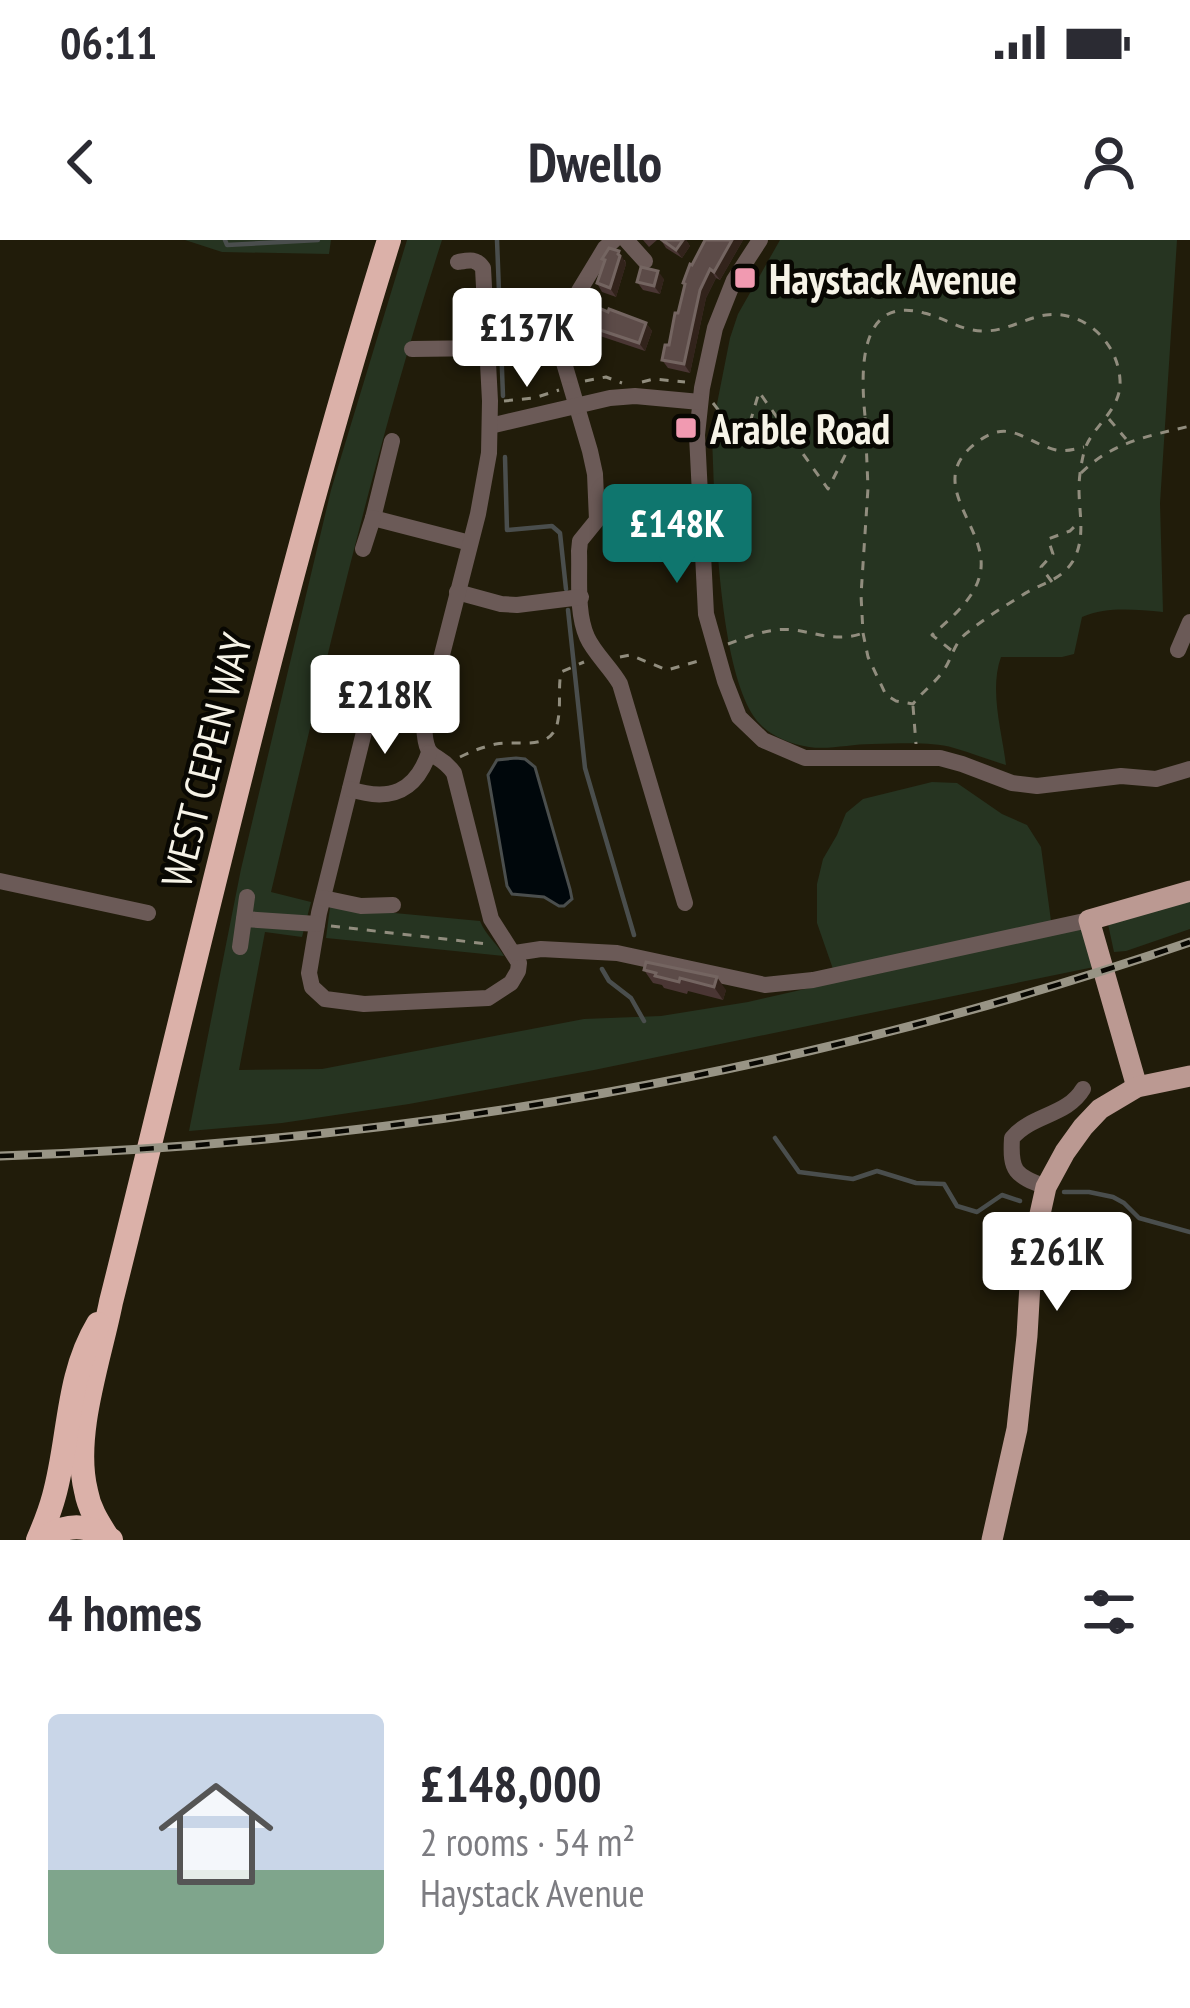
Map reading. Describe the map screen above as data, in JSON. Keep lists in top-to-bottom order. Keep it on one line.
{"streets":{"highway":["WEST CEPEN WAY"]},"places":{"transit":["Haystack Avenue","Arable Road"]},"page":{"status":"06:11","header":"Dwello","price":["£137K","£148K","£218K","£261K"],"heading":"4 homes","list":[{"name":"£148,000","note":"2 rooms · 54 m² · Haystack Avenue"}]}}
